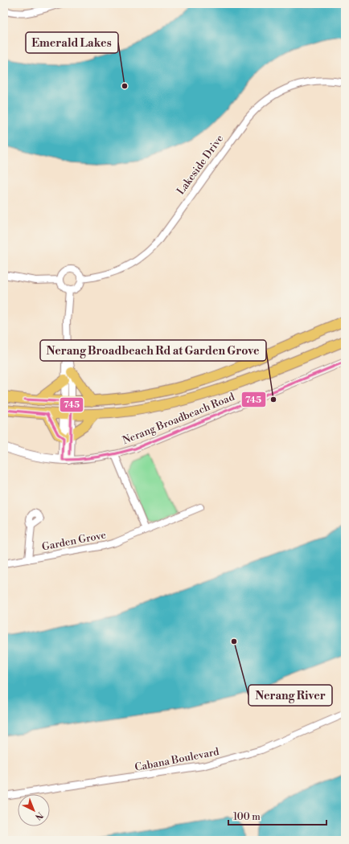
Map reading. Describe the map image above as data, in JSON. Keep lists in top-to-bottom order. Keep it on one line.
{"streets":{"street":["Lakeside Drive","Nerang Broadbeach Road","Garden Grove","Cabana Boulevard"]},"places":["Emerald Lakes","Nerang Broadbeach Rd at Garden Grove","Nerang River"],"lines":["transit line 745"],"scale_bar":"100 m","north":"bottom right"}
